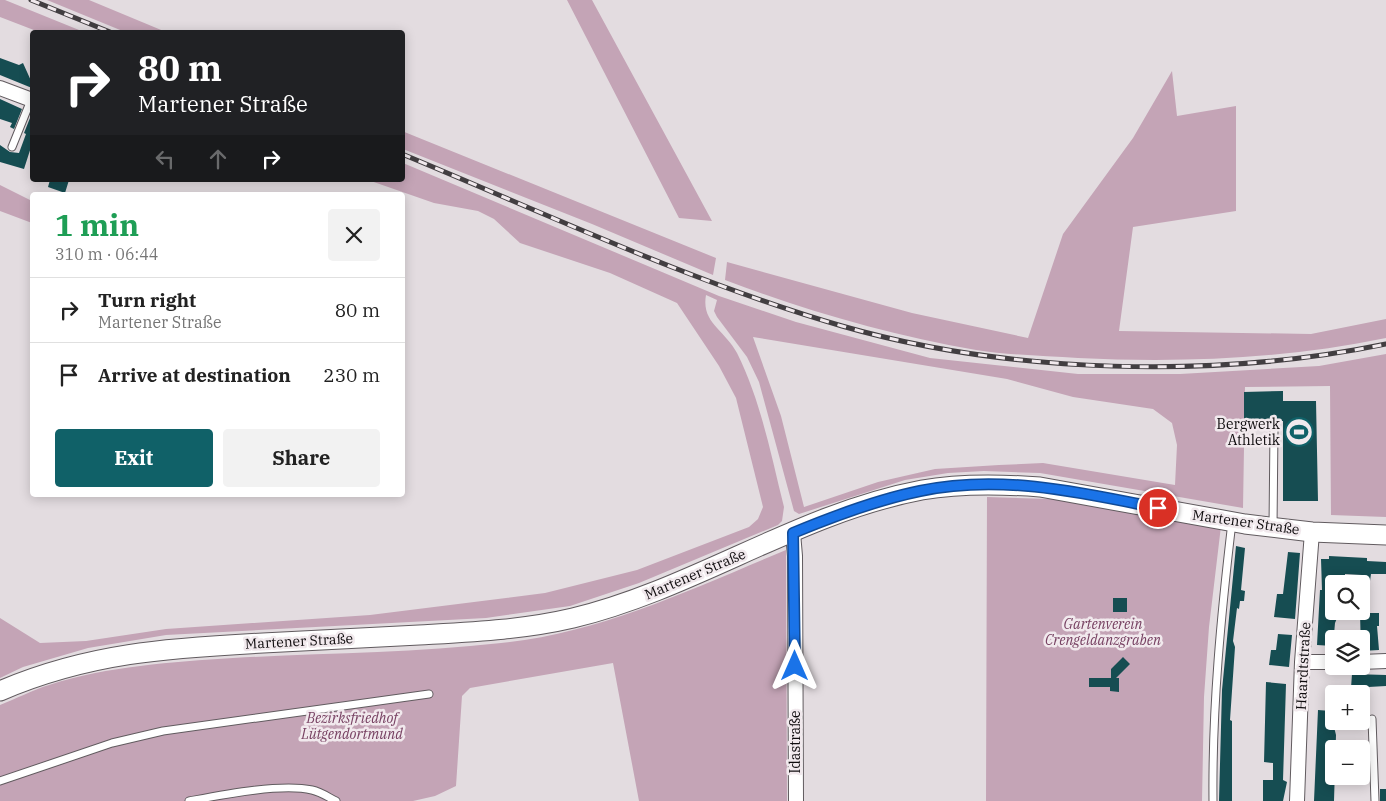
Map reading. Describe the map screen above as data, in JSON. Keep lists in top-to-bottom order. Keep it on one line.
{"streets":{"street":["Martener Straße","Haardtstraße","Idastraße"]},"crossings":[["Martener Straße","Haardtstraße"],["Martener Straße","Idastraße"]],"parks":["Gartenverein Crengeldanzgraben","Bezirksfriedhof Lütgendortmund"],"places":{"sports":["Bergwerk Athletik"]},"page":{"turn":["80 m","Martener Straße"],"heading":["1 min","310 m · 06:44"],"list":[{"name":"Turn right","note":"Martener Straße","value":"80 m"},{"name":"Arrive at destination","value":"230 m"}],"buttons":["Exit","Share"],"map_buttons":["+","−"]}}
